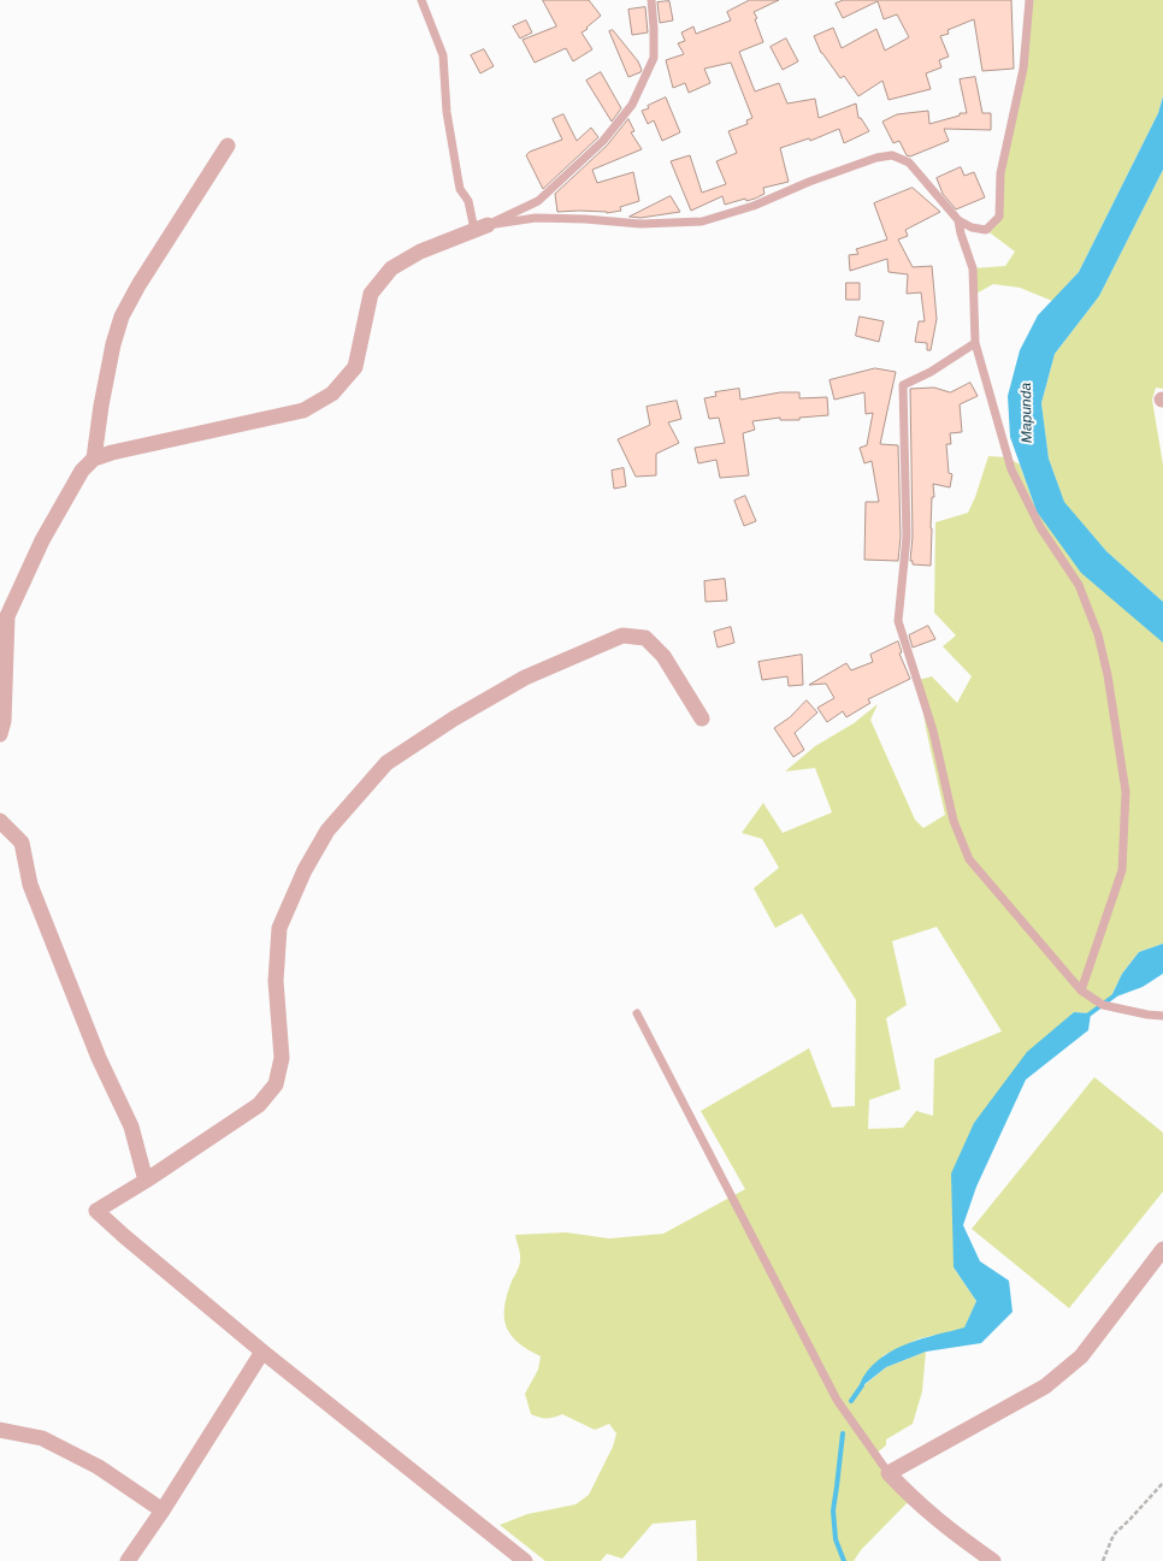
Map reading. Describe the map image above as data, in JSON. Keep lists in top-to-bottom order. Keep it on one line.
{"water":["Mapunda"]}
